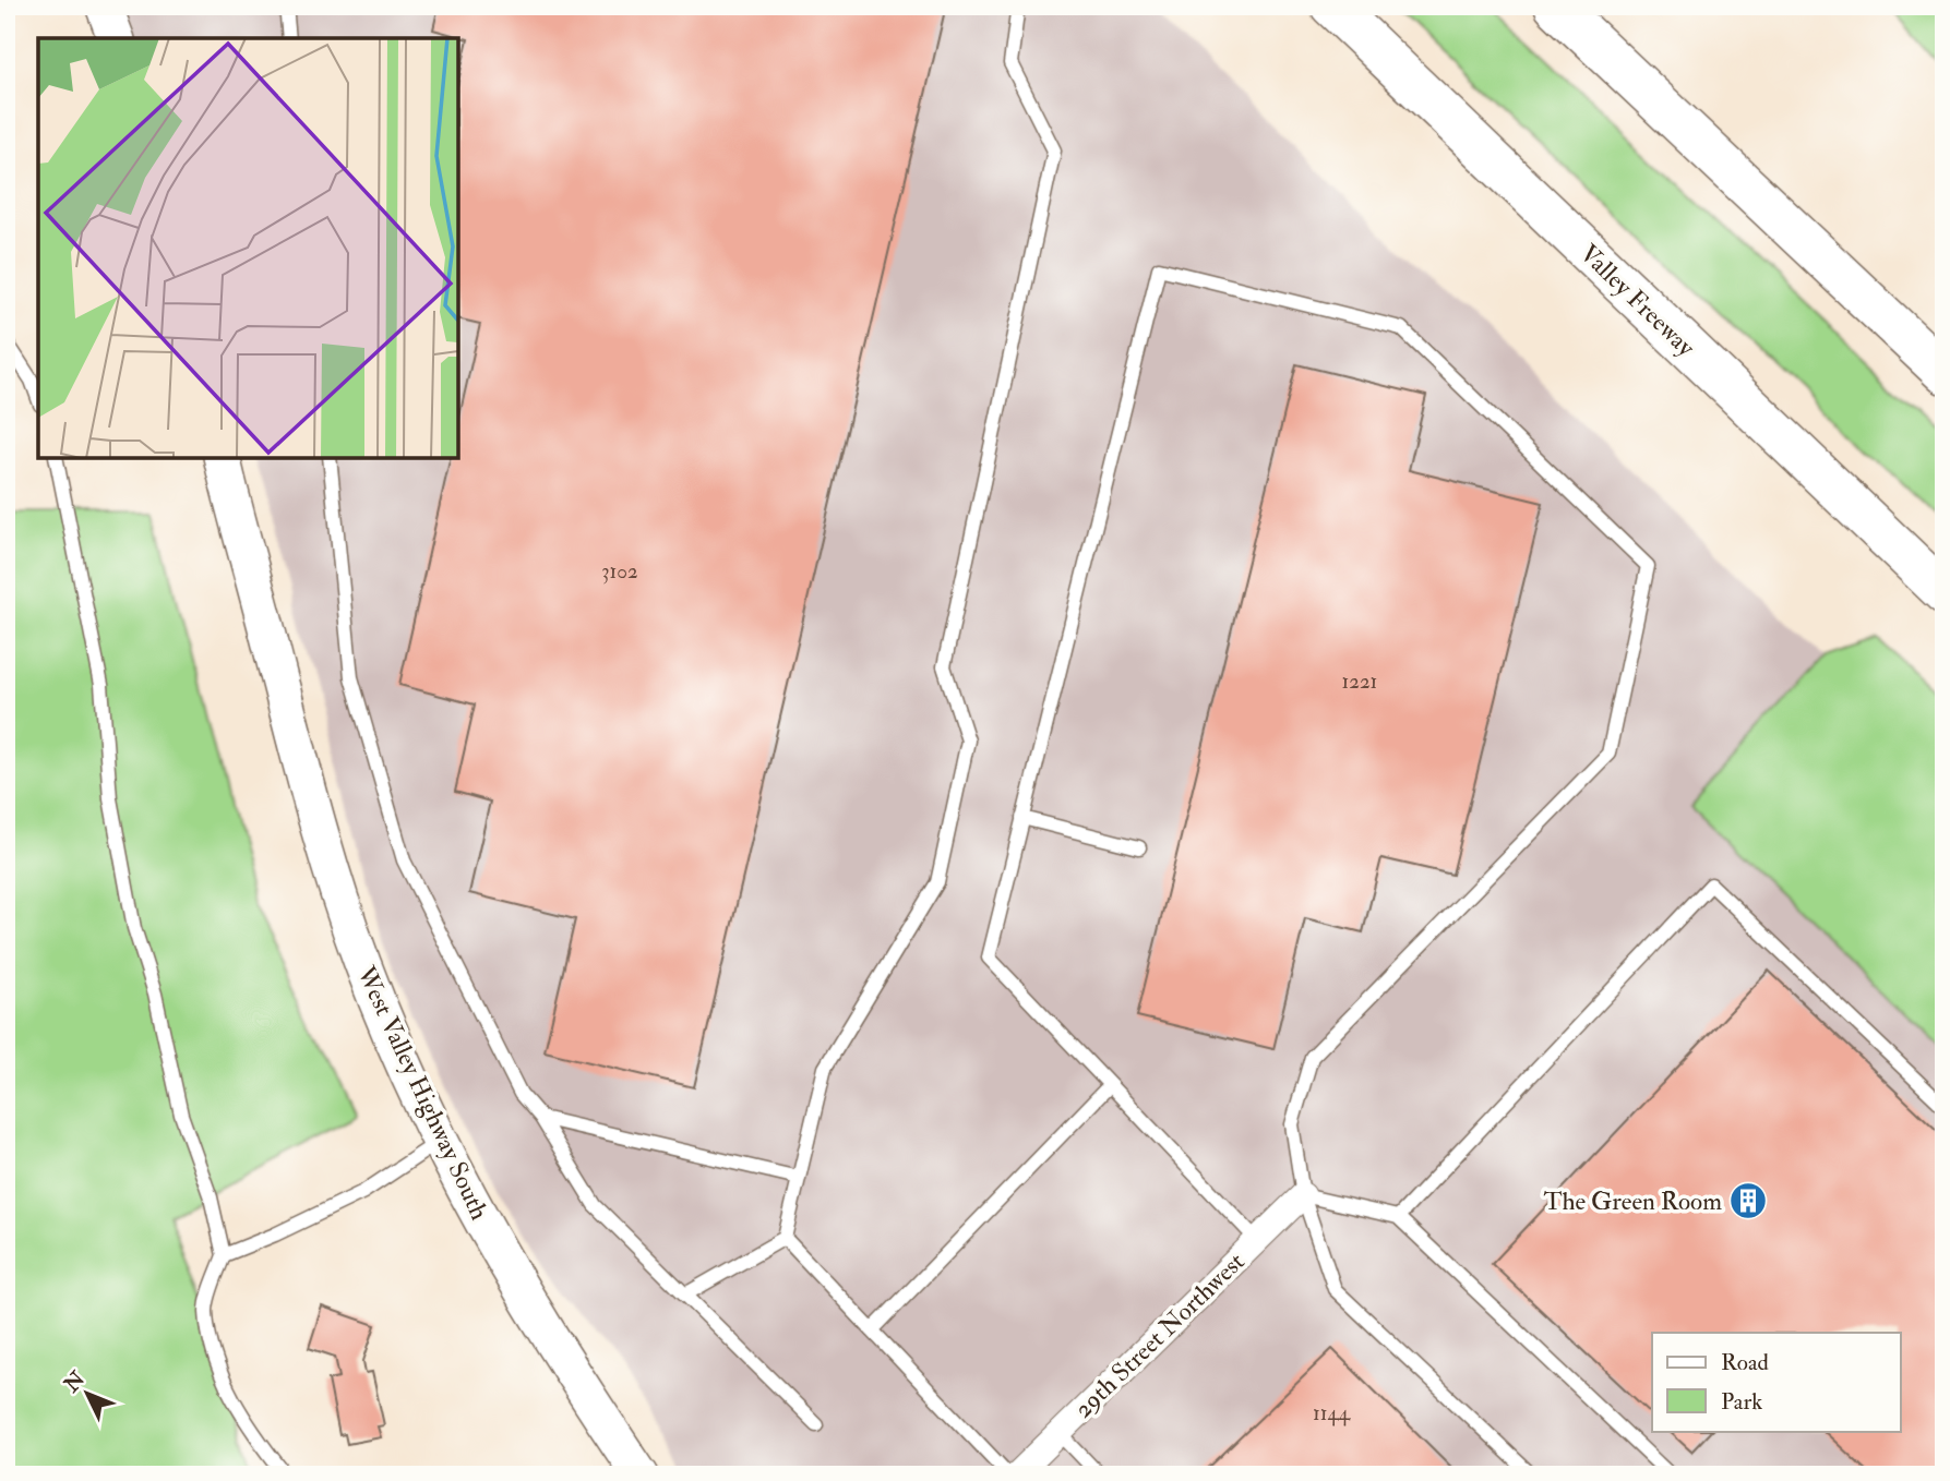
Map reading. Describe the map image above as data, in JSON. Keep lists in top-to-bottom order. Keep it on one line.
{"streets":{"highway":["Valley Freeway"],"main road":["West Valley Highway South"],"street":["29th Street Northwest"]},"places":{"building":["The Green Room"]},"house_numbers":["3102","1221","1144"],"legend":["Road","Park"],"north":"top left"}
